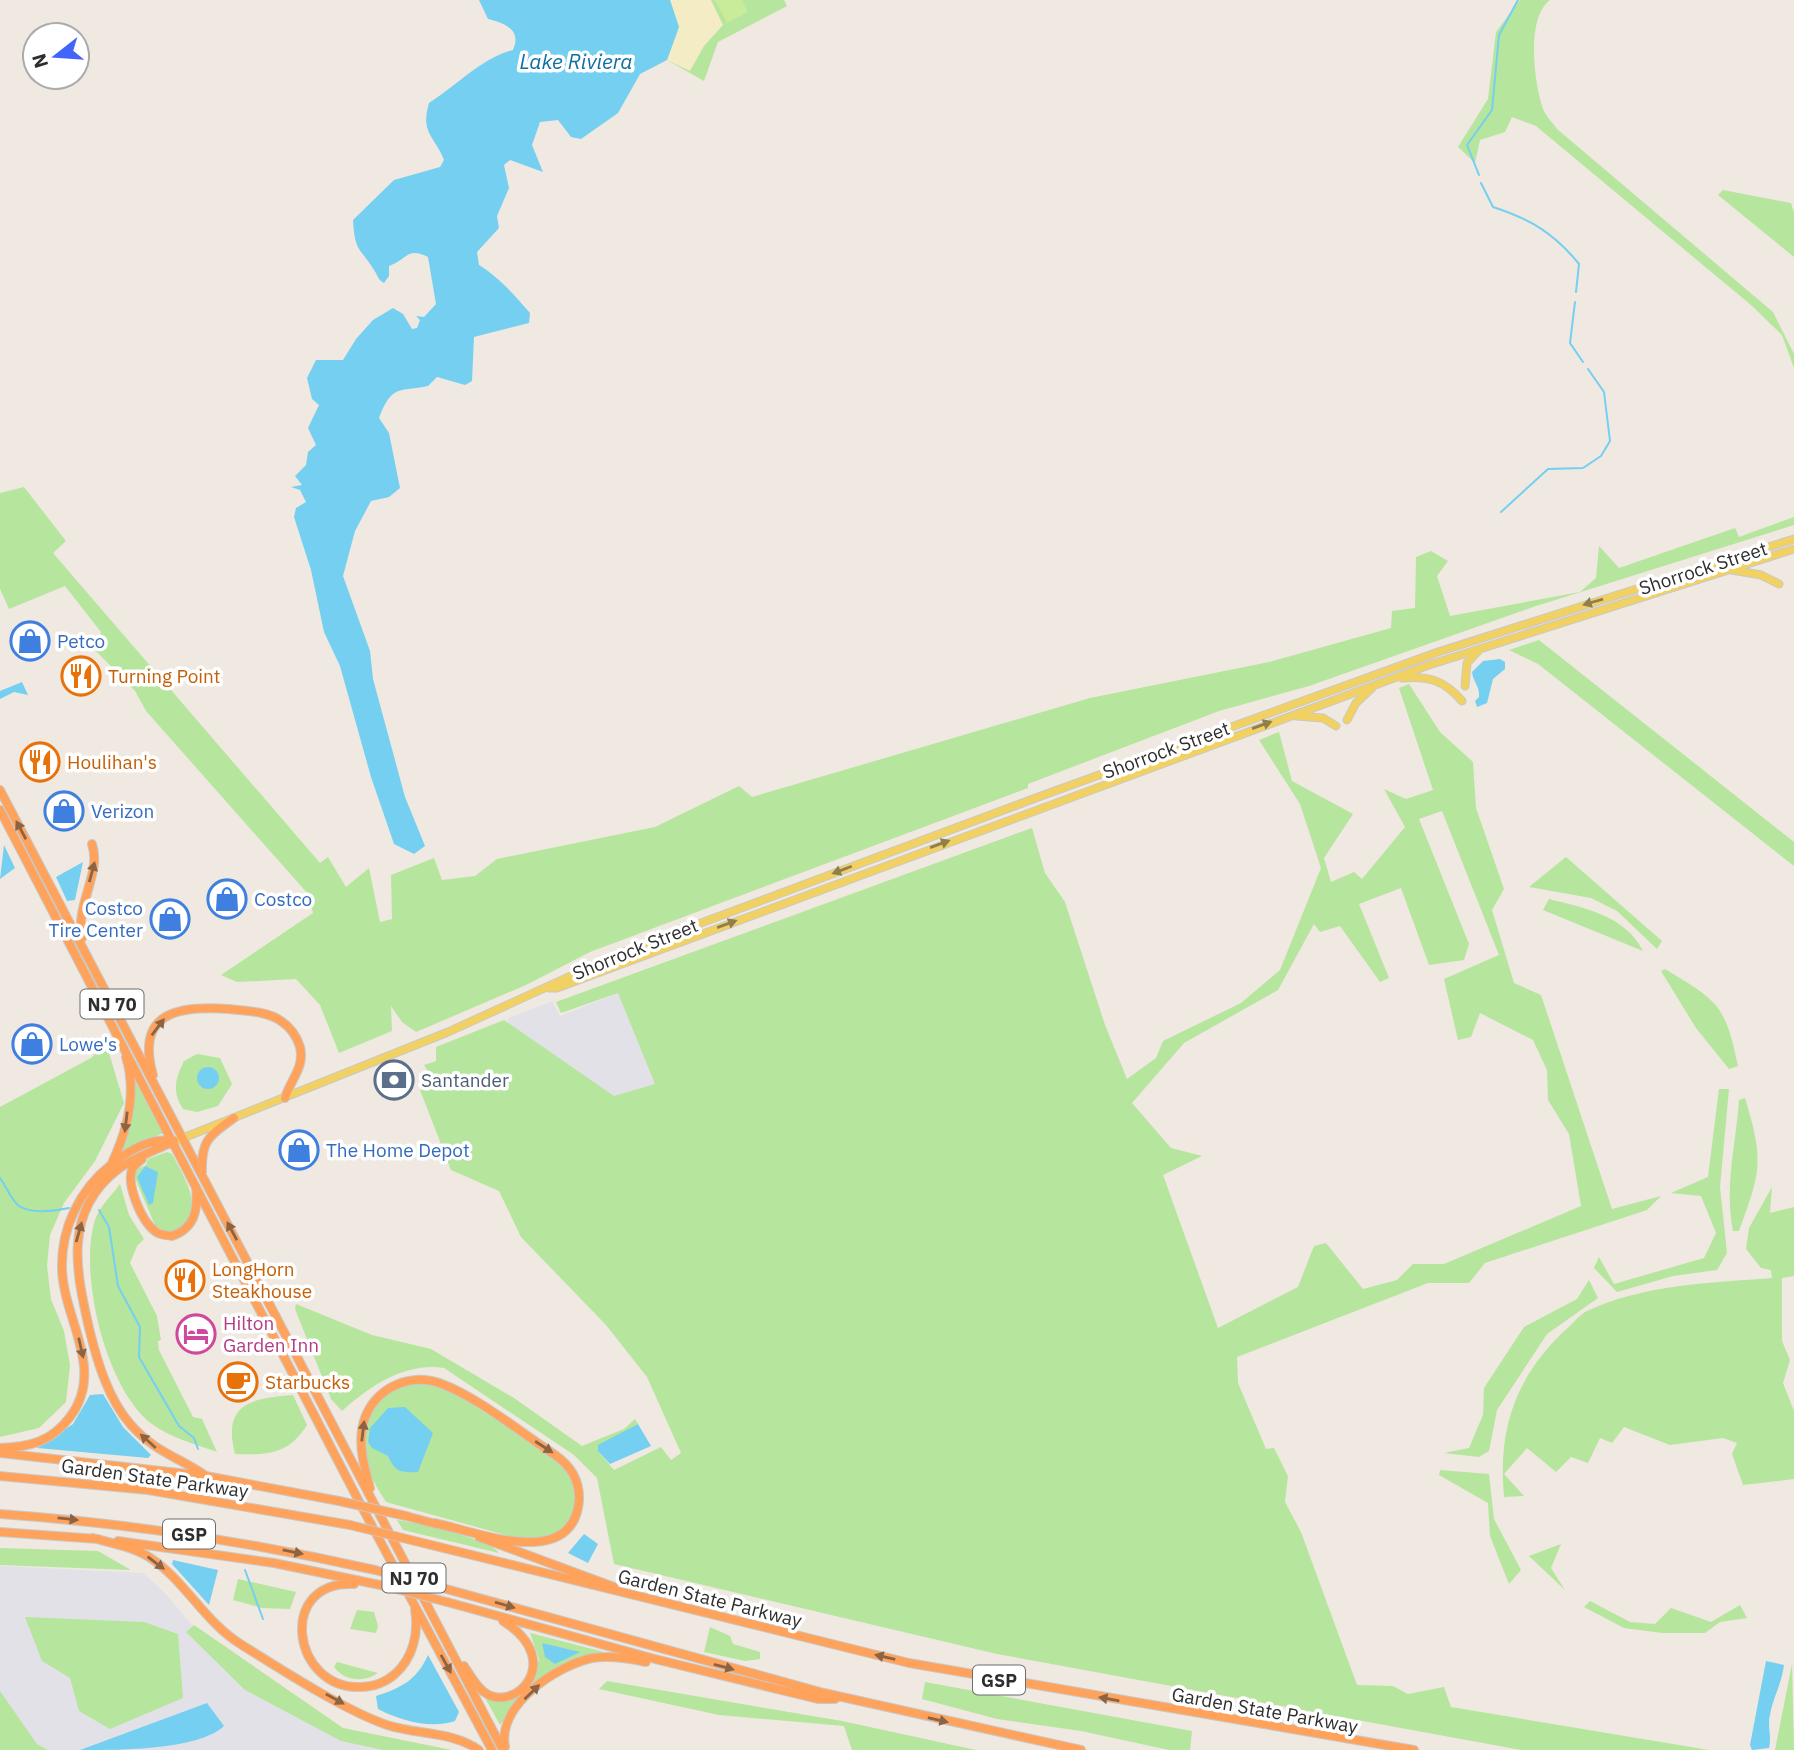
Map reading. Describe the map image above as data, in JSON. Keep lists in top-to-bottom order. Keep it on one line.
{"streets":{"highway":["NJ 70","Garden State Parkway","GSP"],"main road":["Shorrock Street"]},"crossings":[["Shorrock Street","NJ 70"]],"water":["Lake Riviera"],"places":{"shop":["Petco","Verizon","Costco","Costco Tire Center","Lowe's","The Home Depot"],"restaurant":["Turning Point","Houlihan's","LongHorn Steakhouse"],"bank":["Santander"],"hotel":["Hilton Garden Inn"],"cafe":["Starbucks"]},"north":"left"}
